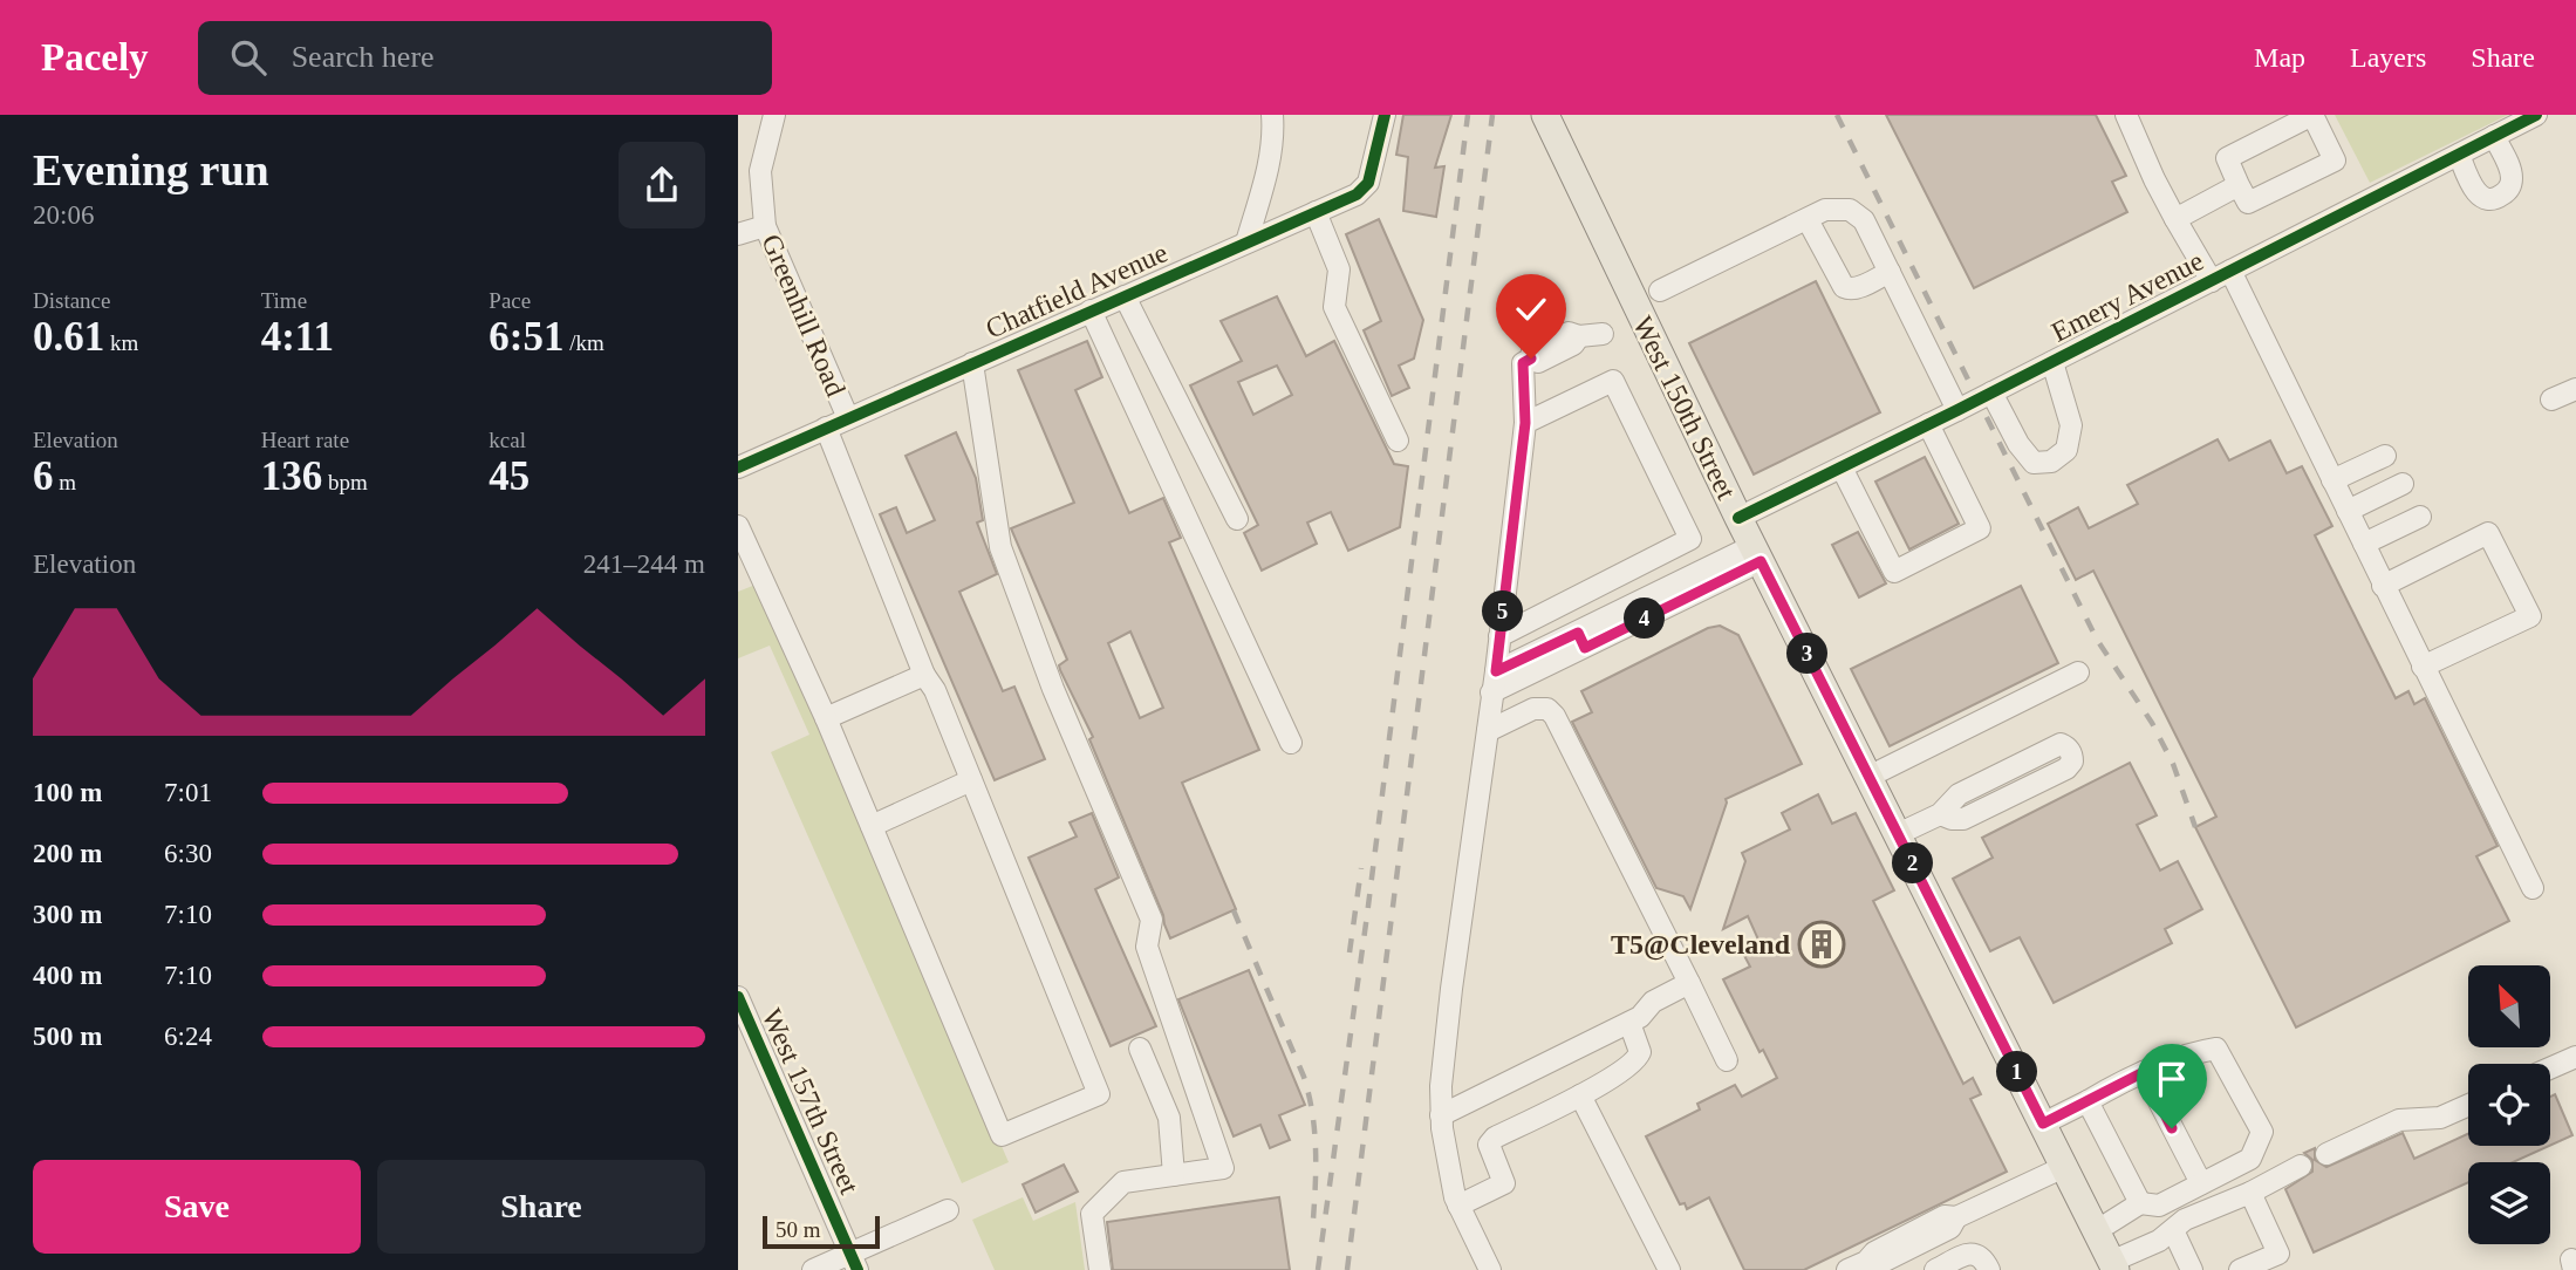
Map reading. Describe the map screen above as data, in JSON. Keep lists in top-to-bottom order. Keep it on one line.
{"streets":{"main road":["West 150th Street"],"street":["Chatfield Avenue","Emery Avenue","Greenhill Road","West 157th Street"]},"crossings":[["Chatfield Avenue","Greenhill Road"],["Emery Avenue","West 150th Street"]],"places":{"building":["T5@Cleveland"]},"scale_bar":"50 m","north":"top left","page":{"header":"Pacely","search":"Search here","nav":["Map","Layers","Share"],"heading":["Evening run","20:06"],"stats":[["Distance","0.61 km"],["Time","4:11"],["Pace","6:51 /km"],["Elevation","6 m"],["Heart rate","136 bpm"],["kcal","45"]],"chart":["Elevation","241–244 m"],"pins":["5","4","3","2","1"],"list":[{"name":"100 m","note":"7:01"},{"name":"200 m","note":"6:30"},{"name":"300 m","note":"7:10"},{"name":"400 m","note":"7:10"},{"name":"500 m","note":"6:24"}],"buttons":["Save","Share"],"scale":"50 m"}}
